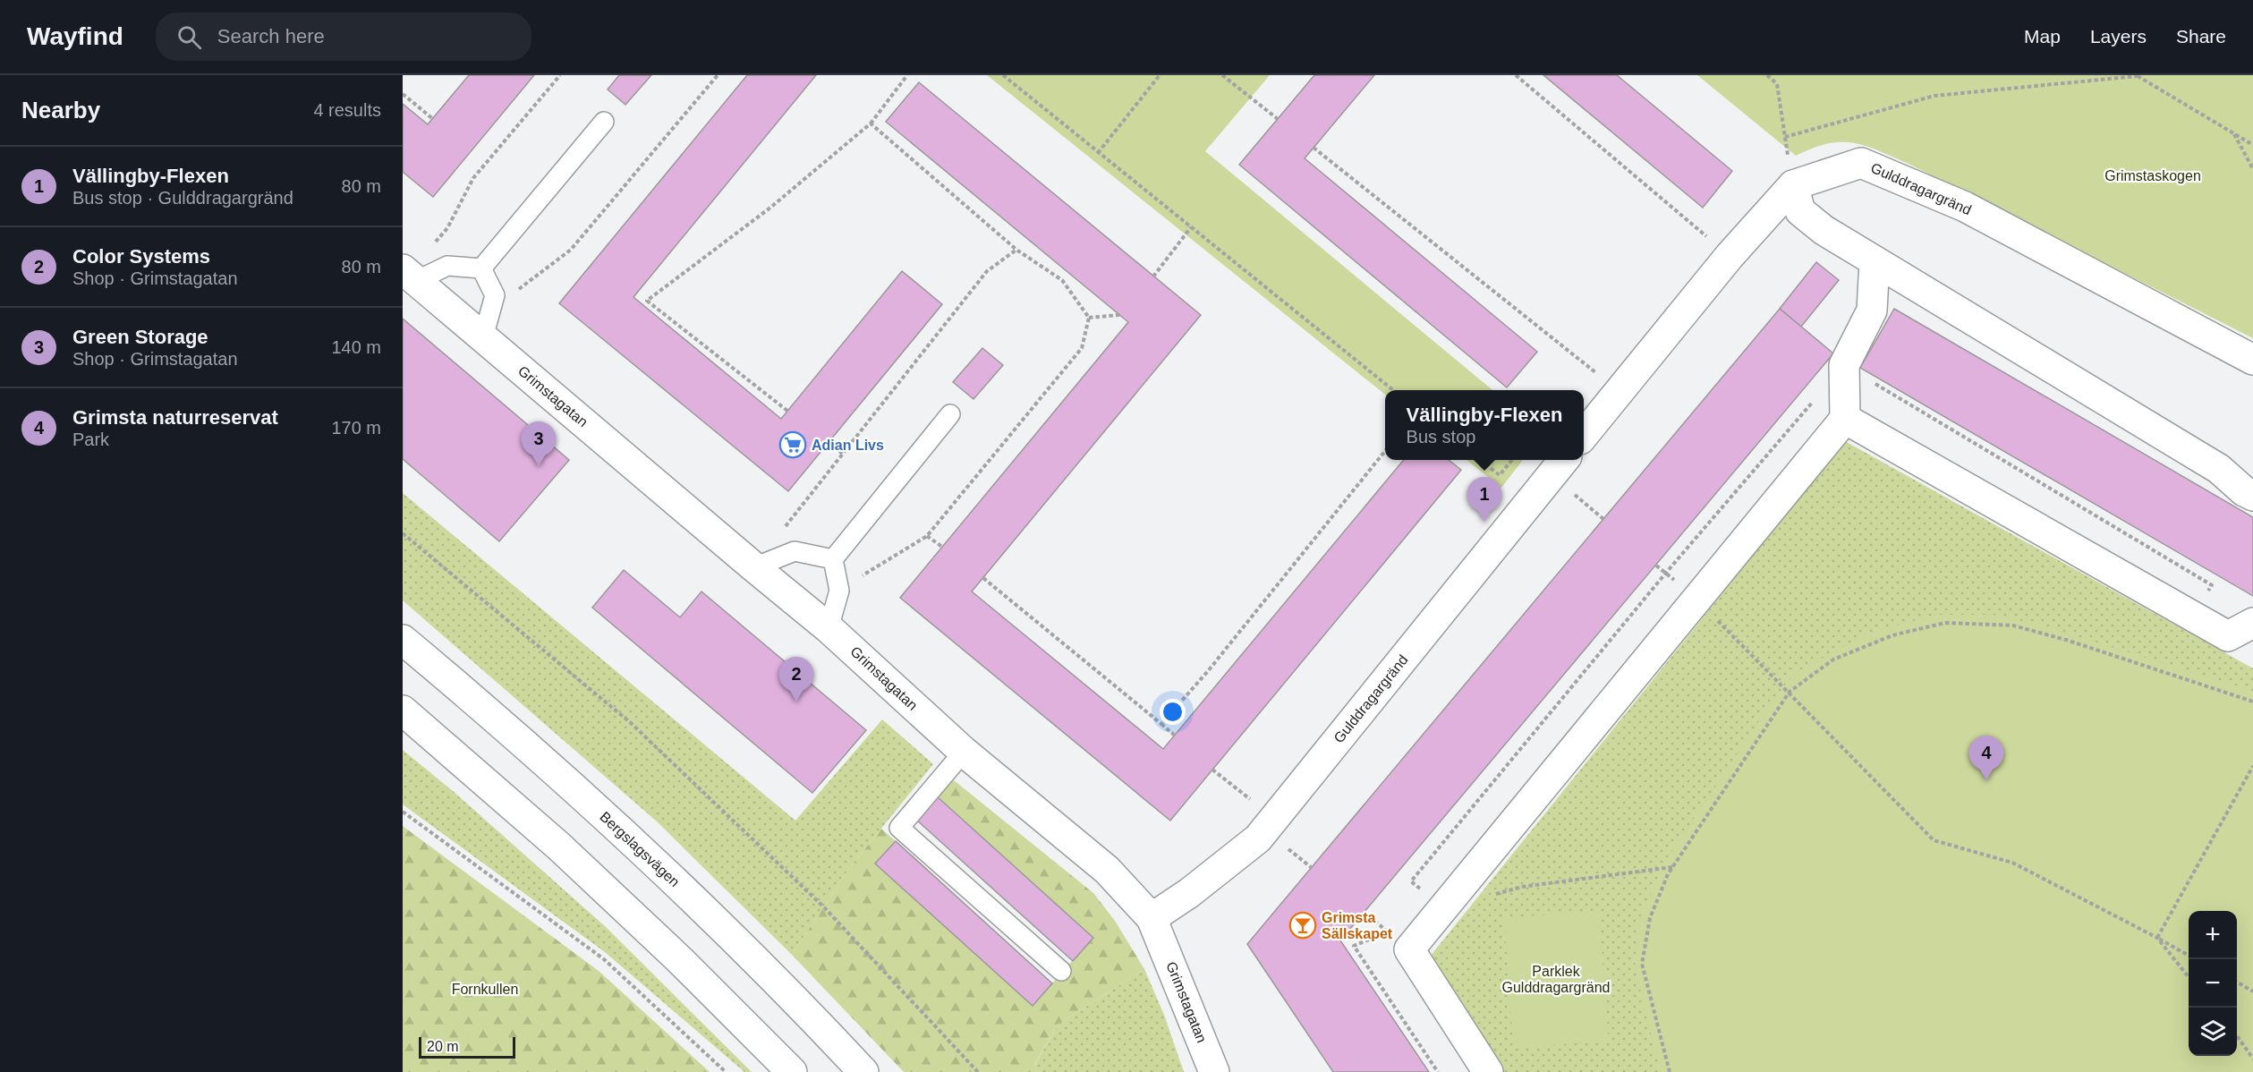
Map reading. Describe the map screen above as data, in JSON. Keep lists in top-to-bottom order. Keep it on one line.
{"streets":{"street":["Gulddragargränd","Grimstagatan","Bergslagsvägen"]},"crossings":[["Gulddragargränd","Grimstagatan"]],"parks":["Grimstaskogen","Parklek Gulddragargränd","Fornkullen"],"places":{"supermarket":["Adian Livs"],"bar":["Grimsta Sällskapet"]},"scale_bar":"20 m","page":{"header":"Wayfind","search":"Search here","nav":["Map","Layers","Share"],"heading":["Nearby","4 results"],"list":[{"mark":"1","name":"Vällingby-Flexen","note":"Bus stop · Gulddragargränd","value":"80 m"},{"mark":"2","name":"Color Systems","note":"Shop · Grimstagatan","value":"80 m"},{"mark":"3","name":"Green Storage","note":"Shop · Grimstagatan","value":"140 m"},{"mark":"4","name":"Grimsta naturreservat","note":"Park","value":"170 m"}],"popup":["Vällingby-Flexen","Bus stop"],"pins":["3","1","2","4"],"map_buttons":["+","−"],"scale":"20 m"}}
